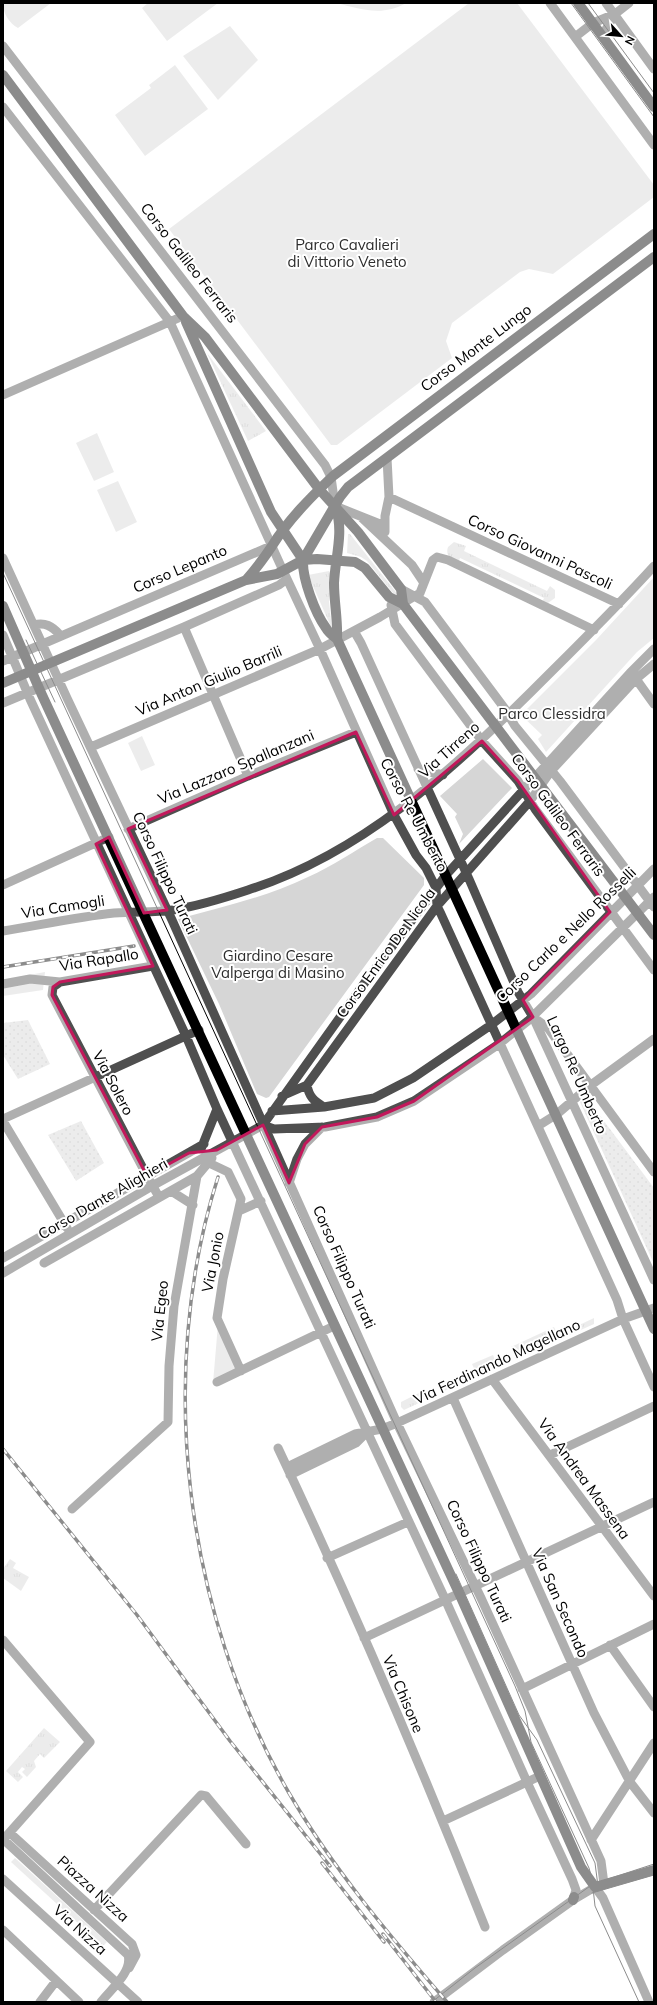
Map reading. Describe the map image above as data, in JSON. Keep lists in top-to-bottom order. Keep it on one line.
{"streets":{"main road":["Corso Galileo Ferraris","Corso Monte Lungo","Corso Re Umberto"],"street":["Corso Giovanni Pascoli","Corso Lepanto","Via Anton Giulio Barrili","Via Tirreno","Via Lazzaro Spallanzani","Corso Filippo Turati","Via Camogli","Corso Carlo e Nello Rosselli","Corso Enrico De Nicola","Via Rapallo","Largo Re Umberto","Via Solero","Corso Dante Alighieri","Via Jonio","Via Egeo","Via Ferdinando Magellano","Via Andrea Massena","Via San Secondo","Via Chisone","Piazza Nizza","Via Nizza"]},"crossings":[["Corso Galileo Ferraris","Corso Monte Lungo"],["Corso Galileo Ferraris","Via Anton Giulio Barrili"],["Corso Galileo Ferraris","Via Tirreno"],["Corso Galileo Ferraris","Corso Carlo e Nello Rosselli"],["Corso Galileo Ferraris","Corso Enrico De Nicola"],["Corso Monte Lungo","Corso Lepanto"],["Corso Giovanni Pascoli","Via Tirreno"],["Corso Lepanto","Corso Filippo Turati"],["Via Anton Giulio Barrili","Corso Re Umberto"],["Via Anton Giulio Barrili","Corso Filippo Turati"],["Via Tirreno","Corso Re Umberto"],["Via Tirreno","Corso Filippo Turati"],["Via Tirreno","Via Camogli"],["Via Lazzaro Spallanzani","Corso Re Umberto"],["Via Lazzaro Spallanzani","Corso Filippo Turati"],["Corso Re Umberto","Corso Carlo e Nello Rosselli"],["Corso Re Umberto","Corso Enrico De Nicola"],["Corso Re Umberto","Largo Re Umberto"],["Corso Filippo Turati","Via Ferdinando Magellano"],["Corso Carlo e Nello Rosselli","Corso Enrico De Nicola"],["Via Rapallo","Via Solero"],["Via Solero","Corso Dante Alighieri"],["Corso Dante Alighieri","Via Jonio"],["Corso Dante Alighieri","Via Egeo"],["Via Ferdinando Magellano","Via Andrea Massena"],["Via Ferdinando Magellano","Via San Secondo"],["Piazza Nizza","Via Nizza"]],"parks":["Parco Cavalieri di Vittorio Veneto","Parco Clessidra","Giardino Cesare Valperga di Masino"],"north":"bottom right"}
